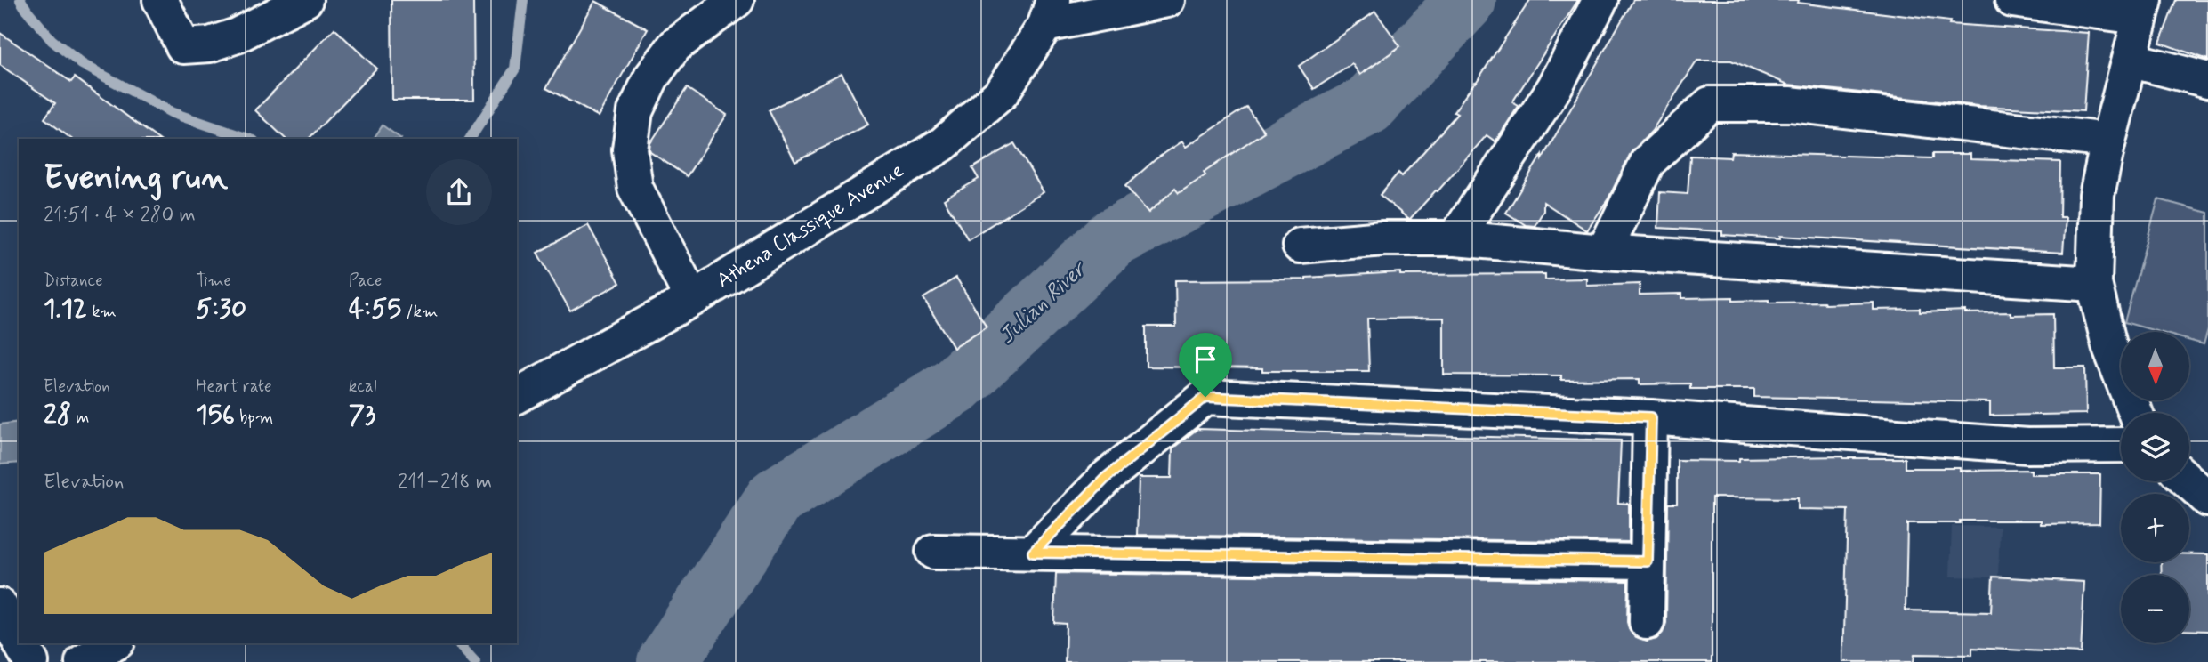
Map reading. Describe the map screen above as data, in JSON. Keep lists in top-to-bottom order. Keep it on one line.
{"streets":{"street":["Athena Classique Avenue"]},"water":["Julian River"],"north":"bottom","page":{"heading":["Evening run","21:51 · 4 × 280 m"],"stats":[["Distance","1.12 km"],["Time","5:30"],["Pace","4:55 /km"],["Elevation","28 m"],["Heart rate","156 bpm"],["kcal","73"]],"map_buttons":["+","−"],"chart":["Elevation","211–218 m"]}}
